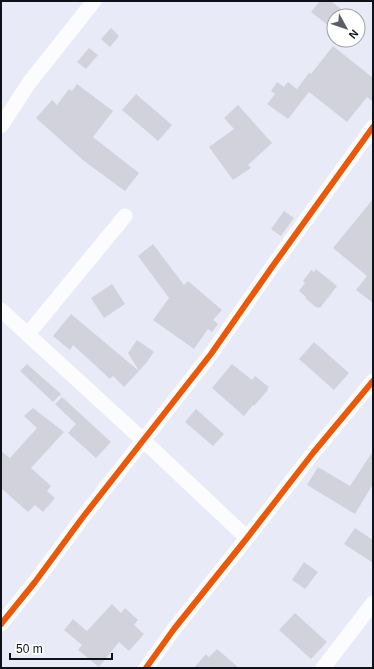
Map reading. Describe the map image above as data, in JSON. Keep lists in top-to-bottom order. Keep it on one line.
{"scale_bar":"50 m","north":"bottom right"}
